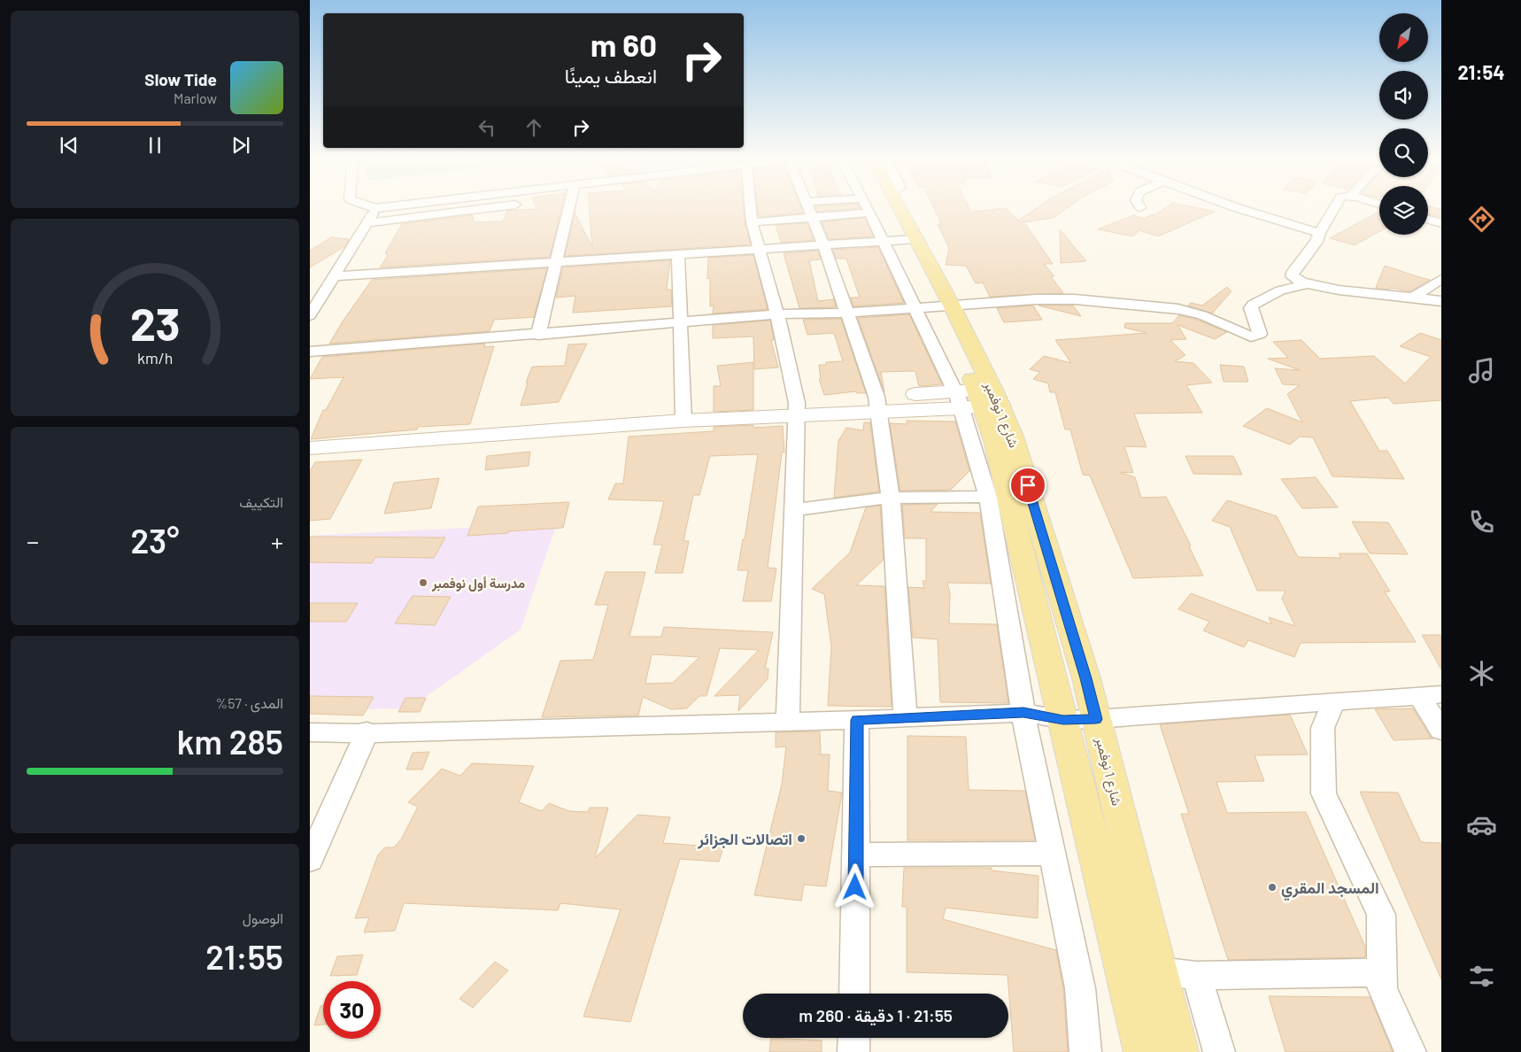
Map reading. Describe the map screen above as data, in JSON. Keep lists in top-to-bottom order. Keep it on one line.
{"streets":{"main road":["شارع 1 نوفمبر"]},"places":["مدرسة أول نوفمبر","اتصالات الجزائر","المسجد المقري"],"north":"bottom left","page":{"tabs":"21:54","turn":["60 m","انعطف يمينًا"],"song":["Slow Tide","Marlow"],"tile":["التكييف",["المدى · 57%","285 km"],["الوصول","21:55"]],"heat":["−","23°","+"],"limit":"30","trip":"21:55 · 1 دقيقة · 260 m","gauge":["23","km/h"]}}
